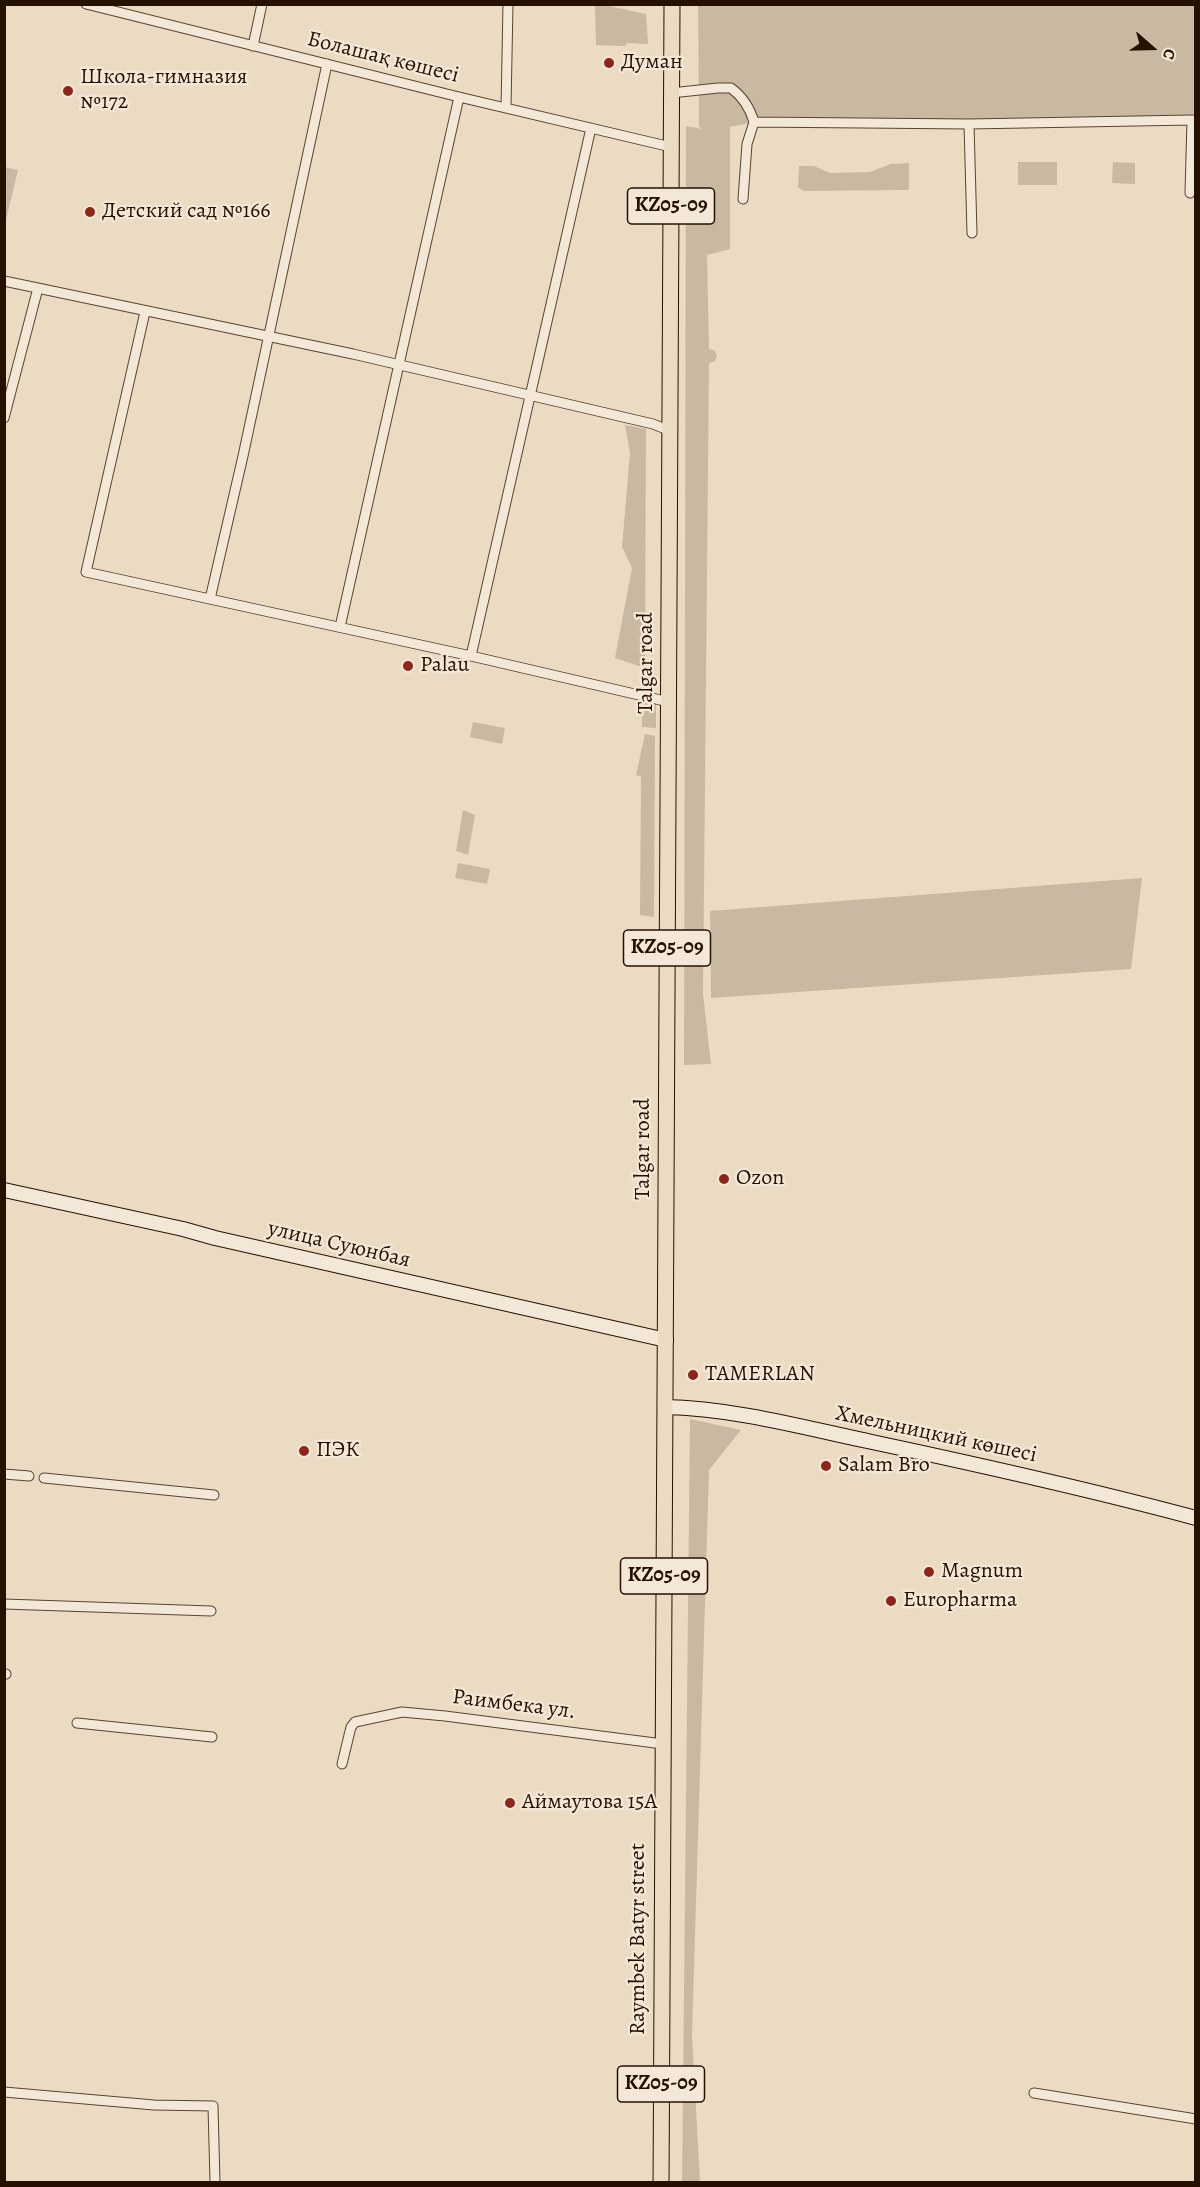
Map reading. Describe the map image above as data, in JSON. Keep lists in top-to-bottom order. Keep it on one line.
{"streets":{"main road":["KZ05-09","Talgar road","Raymbek Batyr street"],"street":["Болашақ көшесі","улица Суюнбая","Хмельницкий көшесі","Раимбека ул."]},"crossings":[["Болашақ көшесі","Talgar road"],["KZ05-09","Talgar road"],["KZ05-09","улица Суюнбая"],["KZ05-09","Хмельницкий көшесі"],["KZ05-09","Raymbek Batyr street"],["Хмельницкий көшесі","Raymbek Batyr street"],["Раимбека ул.","Raymbek Batyr street"]],"places":["Думан","Школа-гимназия №172","Детский сад №166","Palau","Ozon","TAMERLAN","ПЭК","Salam Bro","Magnum","Europharma","Аймаутова 15А"],"north":"right"}
